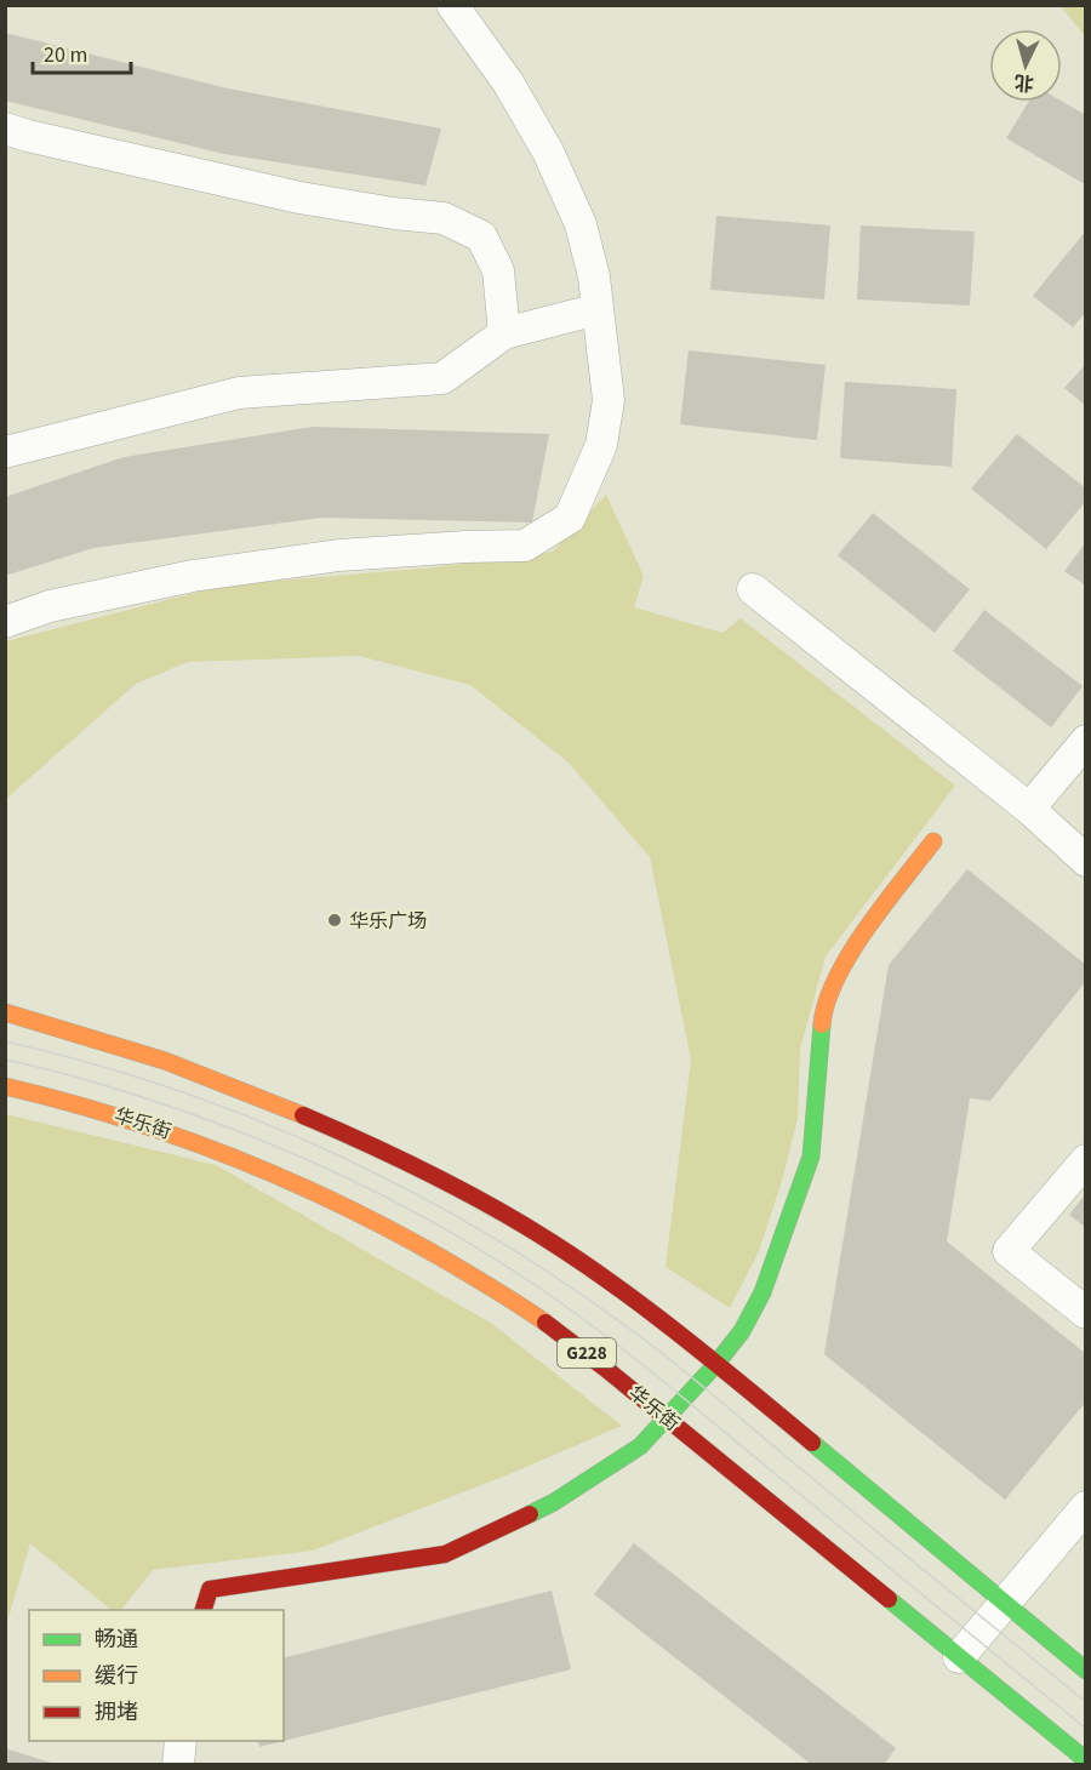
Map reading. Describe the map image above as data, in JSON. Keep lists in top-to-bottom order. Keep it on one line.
{"streets":{"main road":["华乐街","G228"]},"places":["华乐广场"],"legend":["畅通","缓行","拥堵"],"scale_bar":"20 m","north":"bottom"}
